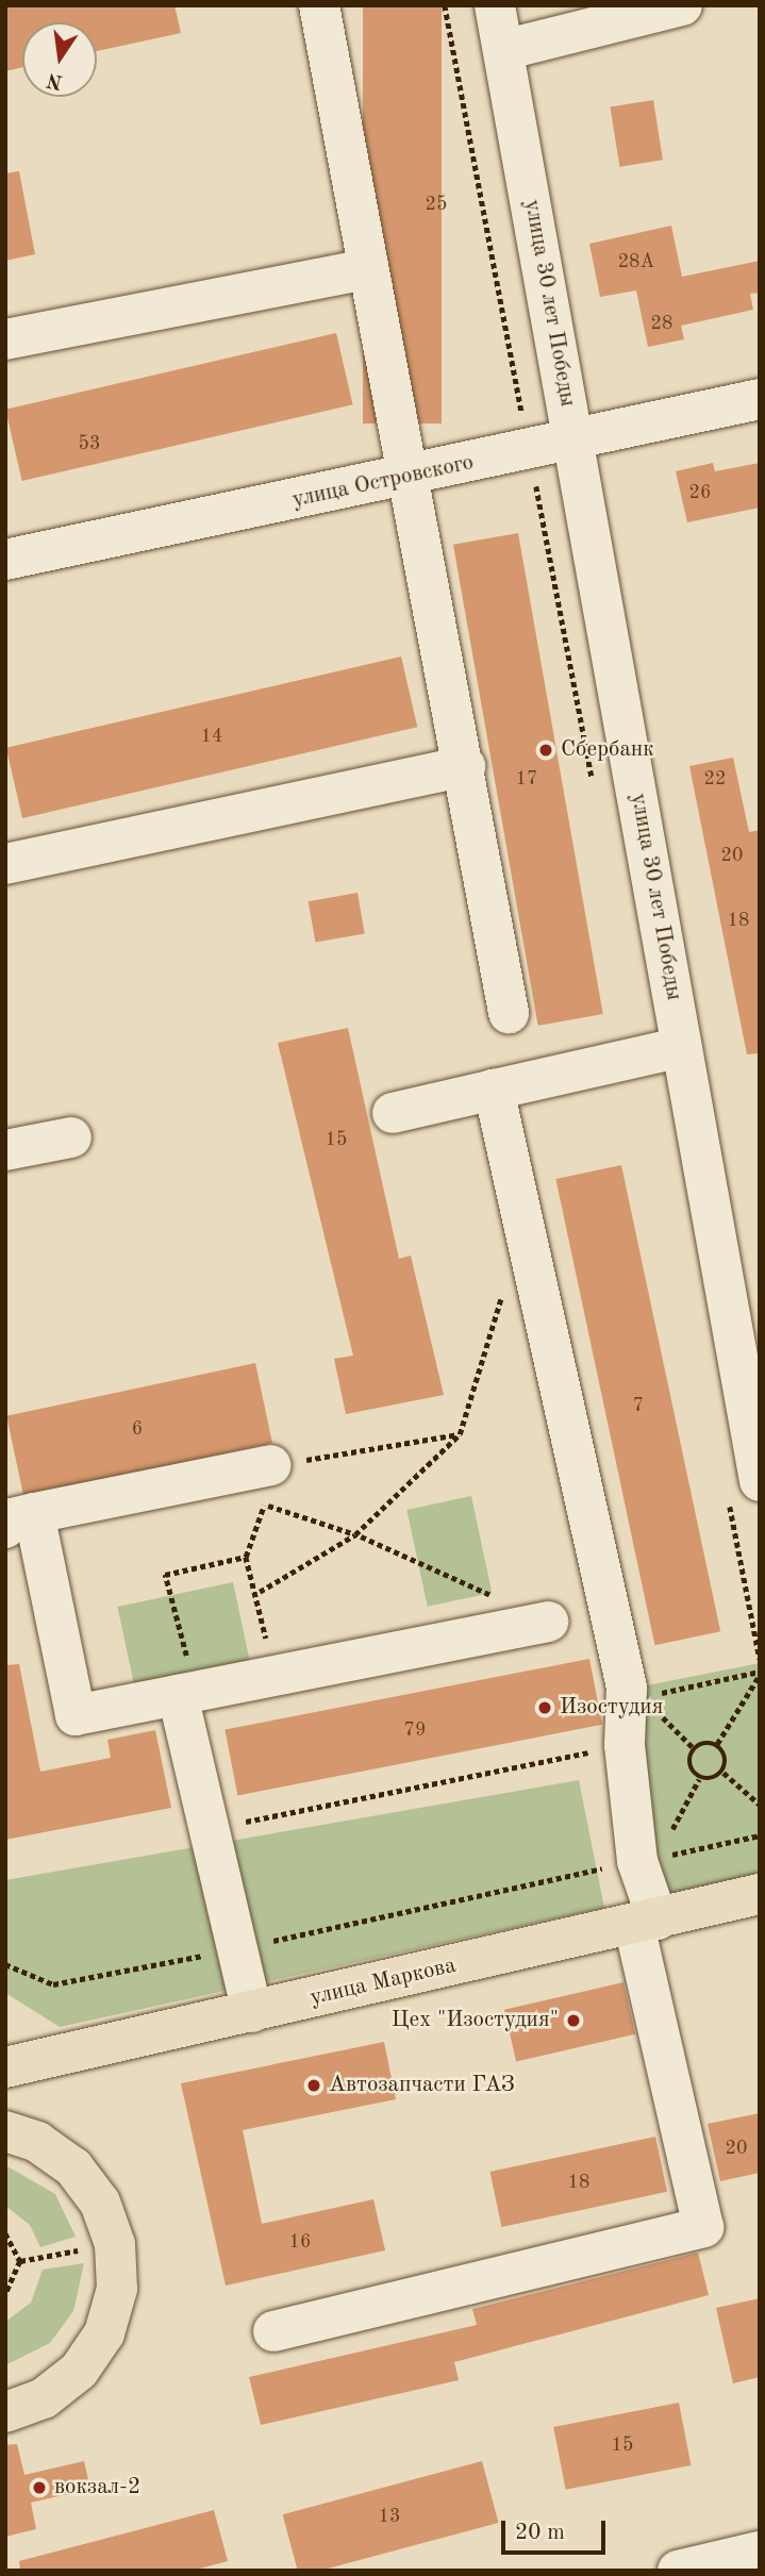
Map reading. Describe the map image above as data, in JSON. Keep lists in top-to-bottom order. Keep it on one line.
{"streets":{"main road":["улица Маркова"],"street":["улица 30 лет Победы","улица Островского"]},"crossings":[["улица 30 лет Победы","улица Островского"]],"places":["Сбербанк","Изостудия","Цех \"Изостудия\"","Автозапчасти ГАЗ","вокзал-2"],"house_numbers":["25","28А","28","53","26","14","17","22","20","18","15","7","6","79","20","18","16","15","13"],"scale_bar":"20 m","north":"bottom"}
